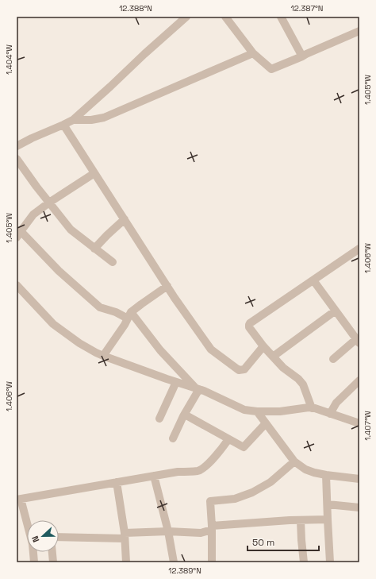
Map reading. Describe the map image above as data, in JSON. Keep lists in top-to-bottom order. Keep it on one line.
{"scale_bar":"50 m","north":"left","coordinates":["12.388°N","12.387°N","1.404°W","1.405°W","1.406°W","1.407°W","12.389°N"]}
